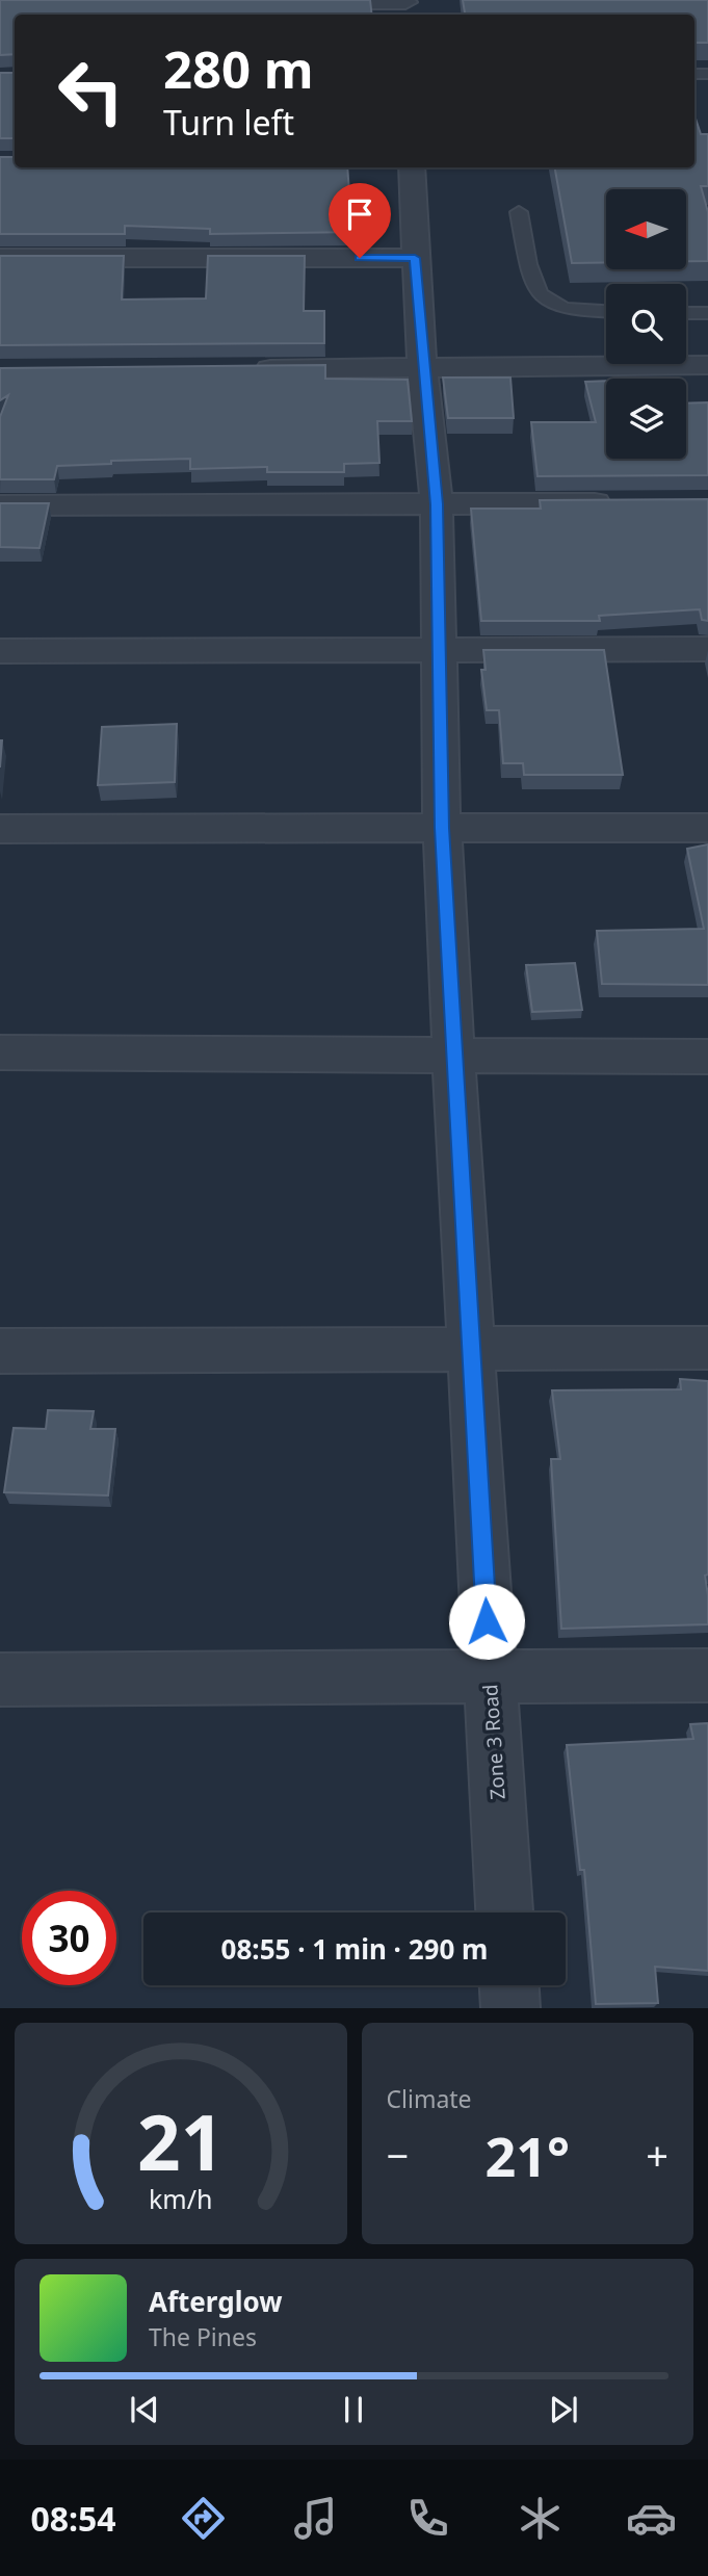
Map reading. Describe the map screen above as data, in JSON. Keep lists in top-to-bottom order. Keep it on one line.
{"streets":{"street":["Zone 3 Road"]},"north":"left","page":{"turn":["280 m","Turn left"],"limit":"30","trip":"08:55 · 1 min · 290 m","tile":"Climate","heat":["−","21°","+"],"song":["Afterglow","The Pines"],"tabs":"08:54","gauge":["21","km/h"]}}
